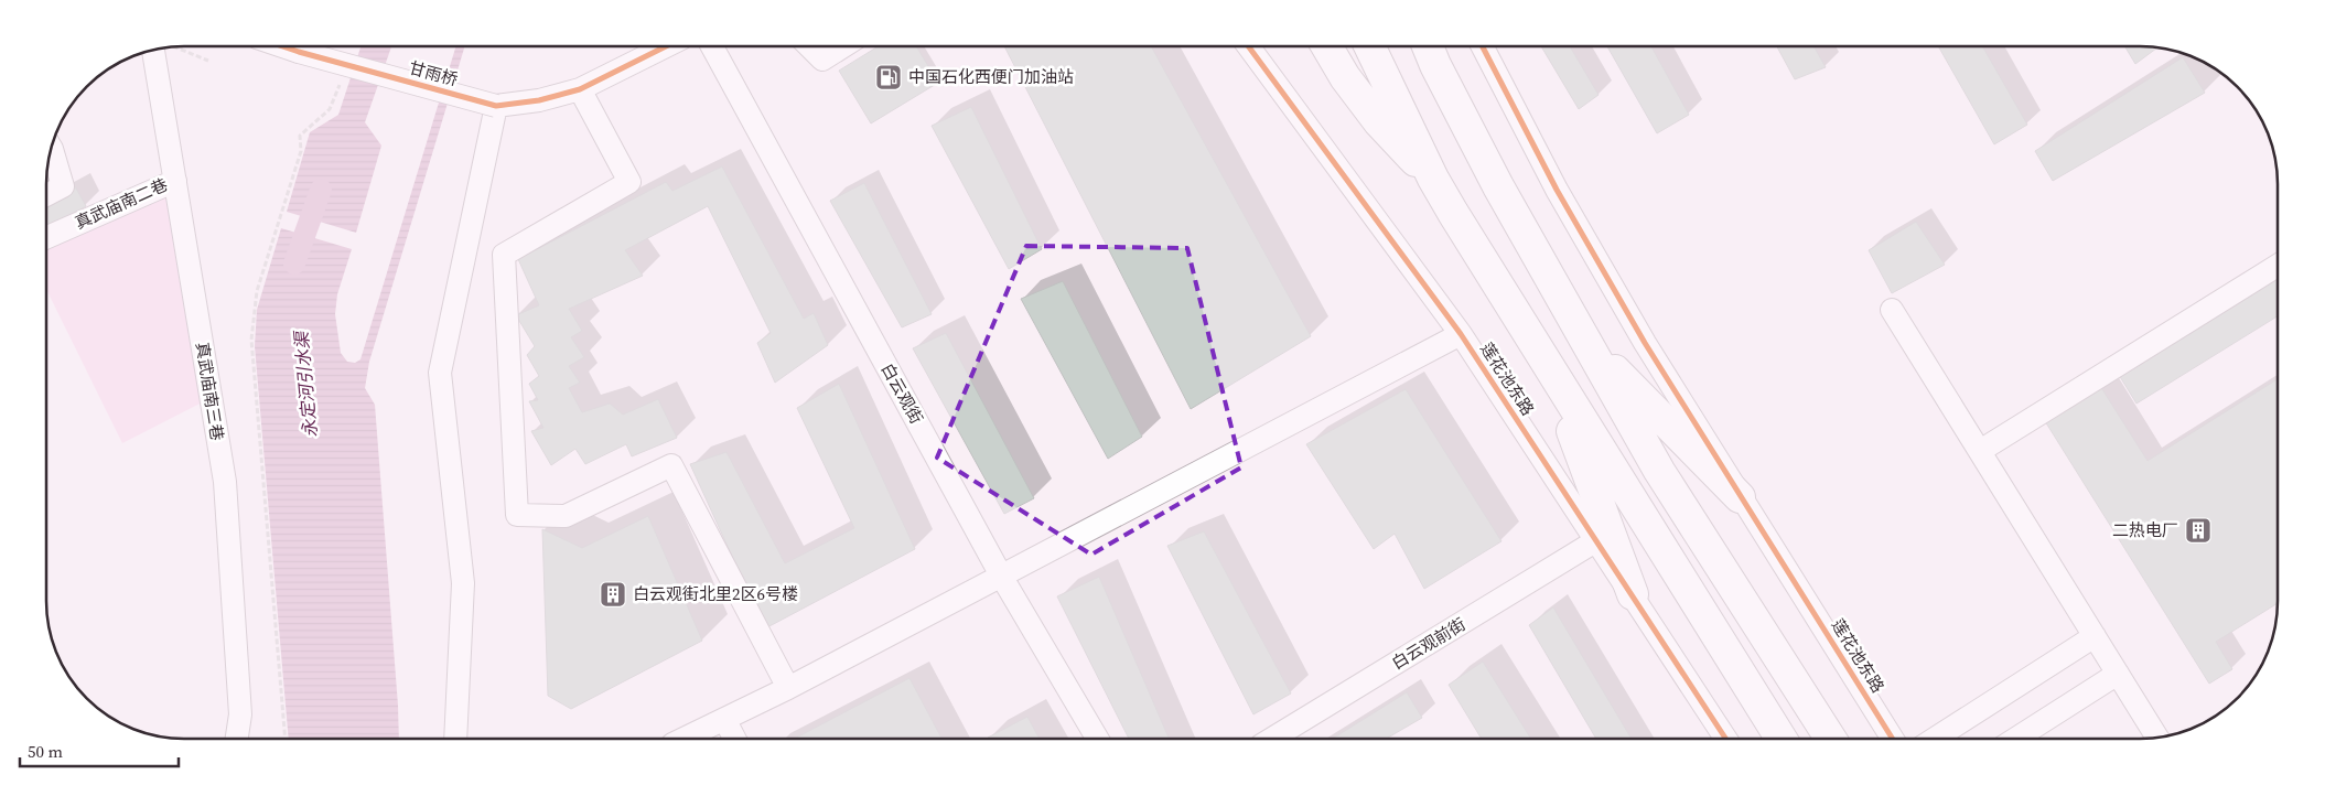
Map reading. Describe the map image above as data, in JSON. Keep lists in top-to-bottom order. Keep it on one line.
{"streets":{"street":["甘雨桥","真武庙南二巷","莲花池东路","真武庙南三巷","白云观街","白云观前街"]},"crossings":[["真武庙南二巷","真武庙南三巷"],["莲花池东路","白云观前街"]],"water":["永定河引水渠"],"places":{"fuel station":["中国石化西便门加油站"],"building":["二热电厂","白云观街北里2区6号楼"]},"scale_bar":"50 m"}
